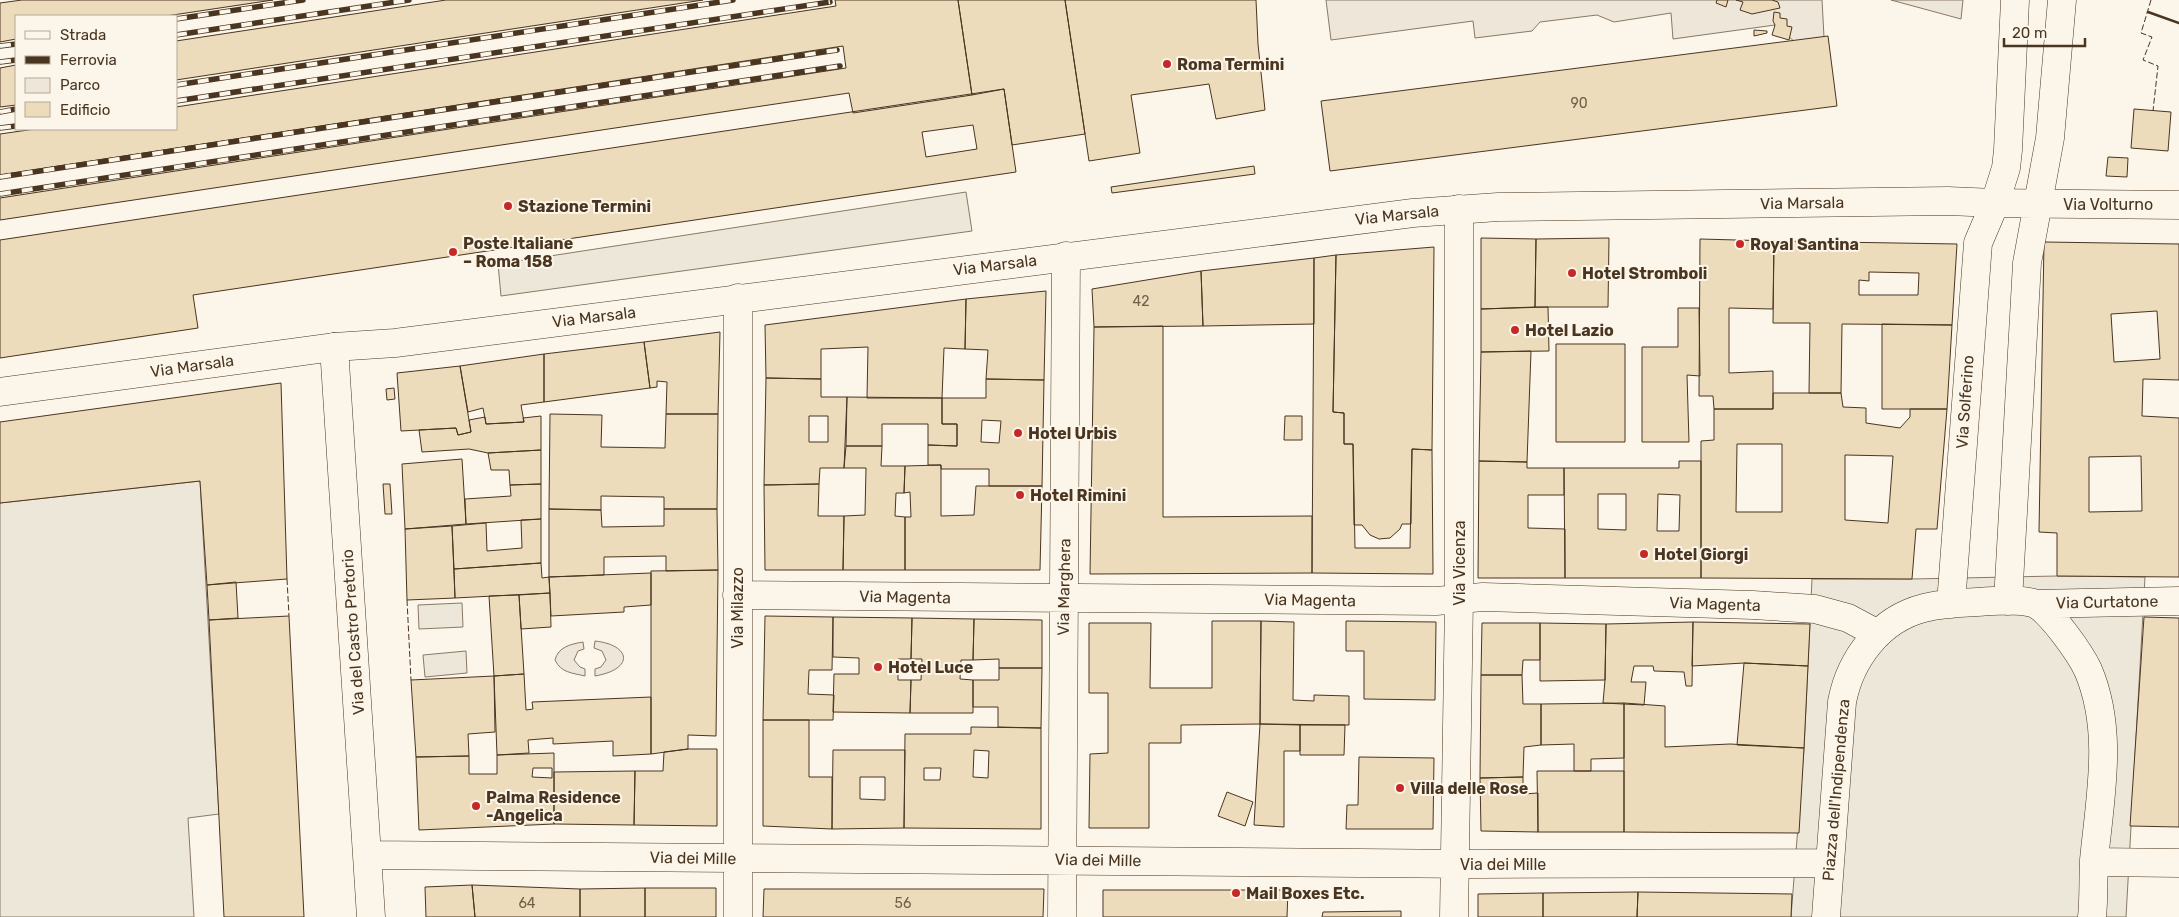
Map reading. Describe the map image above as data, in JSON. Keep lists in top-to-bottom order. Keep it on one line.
{"streets":{"street":["Via Marsala","Via Volturno","Via Solferino","Via Vicenza","Via Marghera","Via Magenta","Via Curtatone","Via Milazzo","Via del Castro Pretorio","Piazza dell'Indipendenza","Via dei Mille"]},"crossings":[["Via Marsala","Via Volturno"],["Via Marsala","Via Solferino"],["Via Marsala","Via Vicenza"],["Via Marsala","Via Marghera"],["Via Marsala","Via Milazzo"],["Via Marsala","Via del Castro Pretorio"],["Via Solferino","Piazza dell'Indipendenza"],["Via Vicenza","Via Magenta"],["Via Vicenza","Via dei Mille"],["Via Marghera","Via Magenta"],["Via Marghera","Via dei Mille"],["Via Magenta","Via Milazzo"],["Via Magenta","Piazza dell'Indipendenza"],["Via Curtatone","Piazza dell'Indipendenza"],["Via Milazzo","Via dei Mille"],["Via del Castro Pretorio","Via dei Mille"],["Piazza dell'Indipendenza","Via dei Mille"]],"places":["Roma Termini","Stazione Termini","Royal Santina","Poste Italiane – Roma 158","Hotel Stromboli","Hotel Lazio","Hotel Urbis","Hotel Rimini","Hotel Giorgi","Hotel Luce","Villa delle Rose","Palma Residence -Angelica","Mail Boxes Etc."],"house_numbers":["90","42","64","56"],"legend":["Strada","Ferrovia","Parco","Edificio"],"scale_bar":"20 m"}
